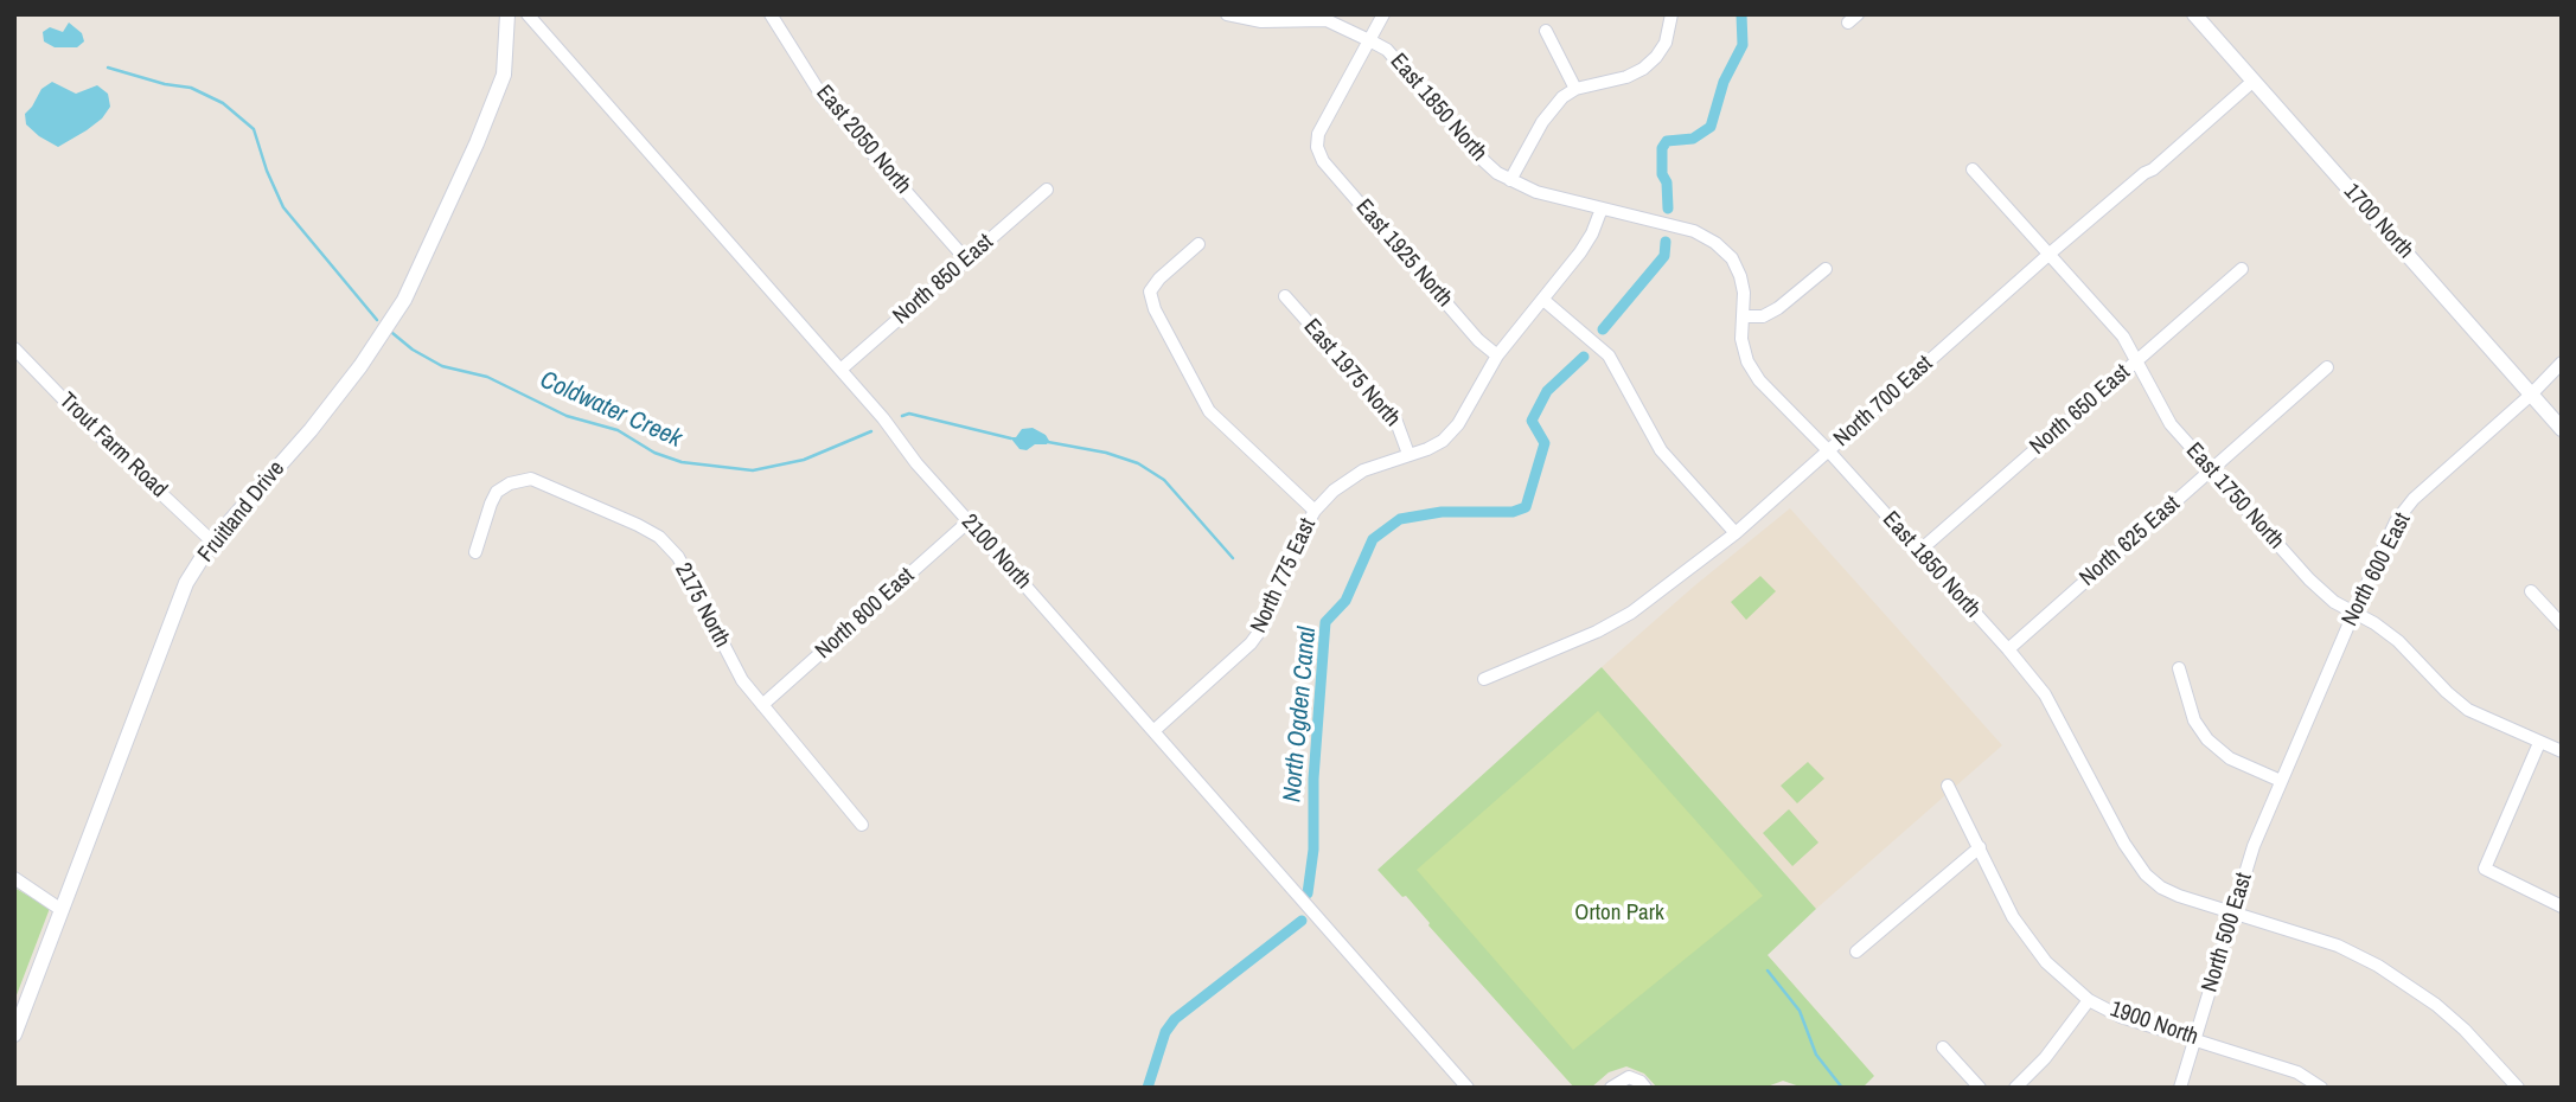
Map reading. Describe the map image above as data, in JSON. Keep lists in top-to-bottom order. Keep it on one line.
{"streets":{"street":["East 1850 North","East 2050 North","1700 North","East 1925 North","North 850 East","East 1975 North","North 700 East","North 650 East","Trout Farm Road","East 1750 North","Fruitland Drive","North 625 East","2100 North","North 600 East","North 775 East","2175 North","North 800 East","North 500 East","1900 North"]},"crossings":[["East 1850 North","East 1925 North"],["East 1850 North","North 700 East"],["East 1850 North","North 650 East"],["East 1850 North","North 625 East"],["East 1850 North","North 775 East"],["East 1850 North","North 500 East"],["East 2050 North","North 850 East"],["1700 North","North 700 East"],["1700 North","North 600 East"],["East 1925 North","North 775 East"],["North 850 East","2100 North"],["East 1975 North","North 775 East"],["North 700 East","East 1750 North"],["North 650 East","East 1750 North"],["Trout Farm Road","Fruitland Drive"],["East 1750 North","North 625 East"],["East 1750 North","North 600 East"],["2100 North","North 775 East"],["2100 North","North 800 East"],["North 600 East","North 500 East"],["2175 North","North 800 East"],["North 500 East","1900 North"]],"water":["Coldwater Creek","North Ogden Canal"],"parks":["Orton Park"]}
